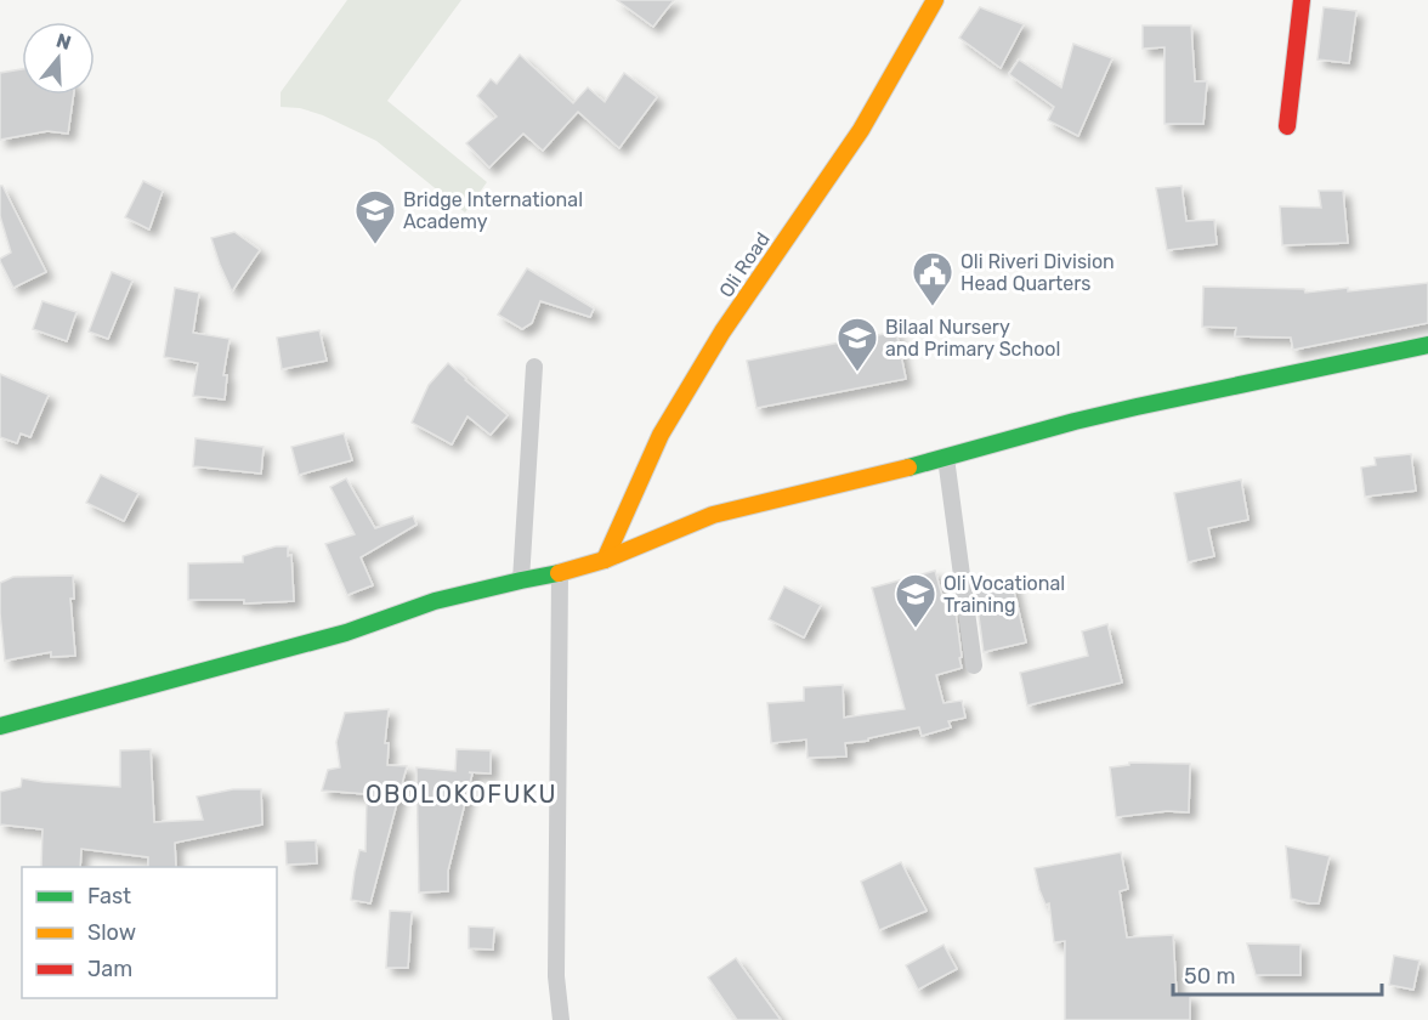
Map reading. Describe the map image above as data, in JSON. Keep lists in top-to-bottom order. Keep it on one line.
{"streets":{"street":["Oli Road"]},"districts":["OBOLOKOFUKU"],"places":{"school or university":["Bridge International Academy","Bilaal Nursery and Primary School","Oli Vocational Training"],"public building":["Oli Riveri Division Head Quarters"]},"legend":["Fast","Slow","Jam"],"scale_bar":"50 m","north":"top"}
